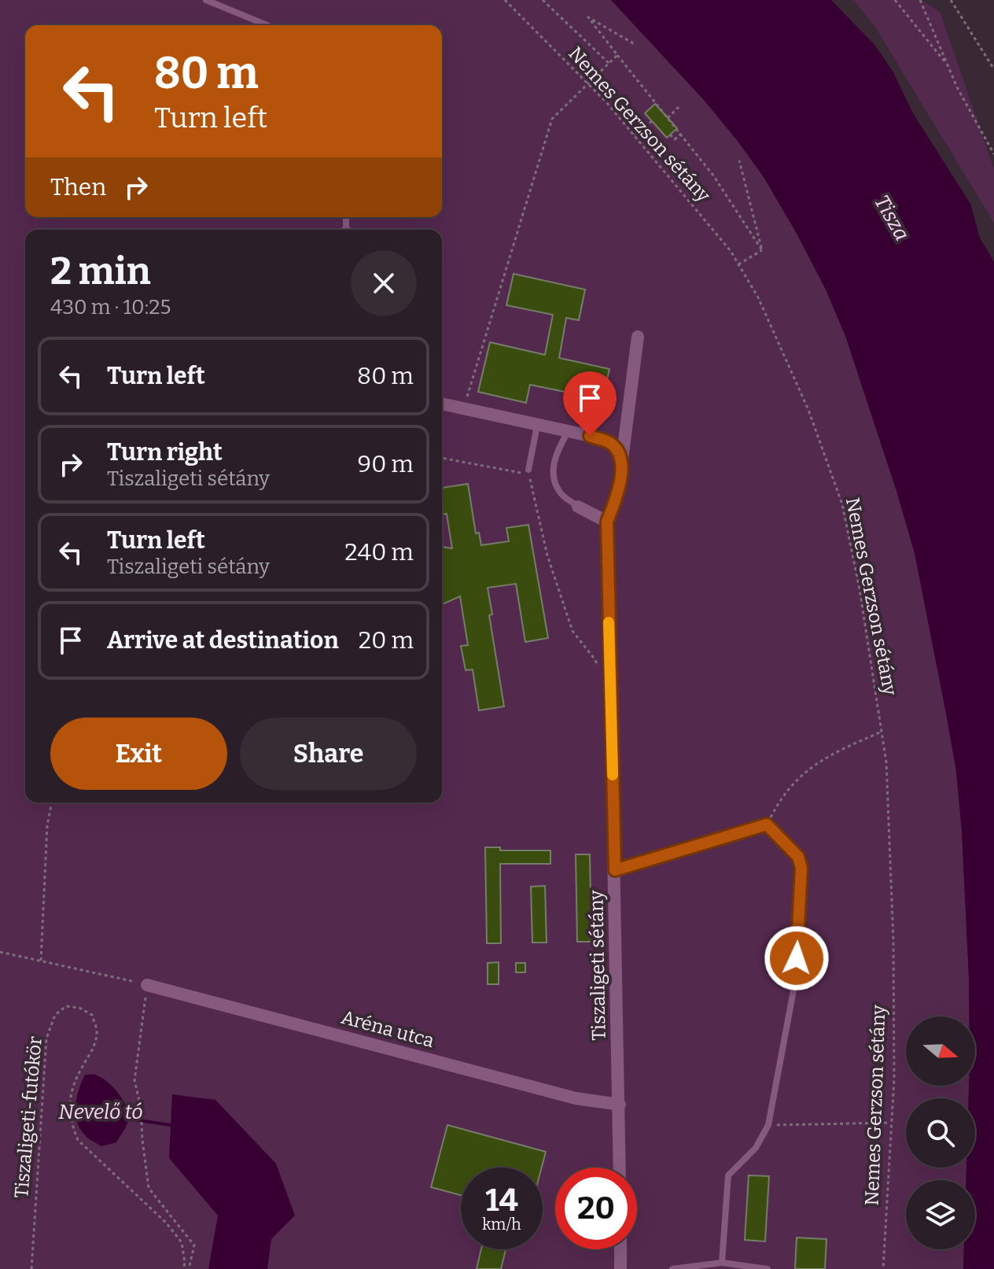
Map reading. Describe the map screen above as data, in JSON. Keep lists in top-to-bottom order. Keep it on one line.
{"streets":{"street":["Tiszaligeti sétány","Aréna utca"],"path":["Nemes Gerzson sétány","Tiszaligeti-futókör"]},"crossings":[["Tiszaligeti sétány","Aréna utca"]],"water":["Tisza","Nevelő tó"],"north":"right","page":{"turn":["80 m","Turn left"],"then":"Then","heading":["2 min","430 m · 10:25"],"list":[{"name":"Turn left","value":"80 m"},{"name":"Turn right","note":"Tiszaligeti sétány","value":"90 m"},{"name":"Turn left","note":"Tiszaligeti sétány","value":"240 m"},{"name":"Arrive at destination","value":"20 m"}],"buttons":["Exit","Share"],"speed":"14 km/h","limit":"20"}}
